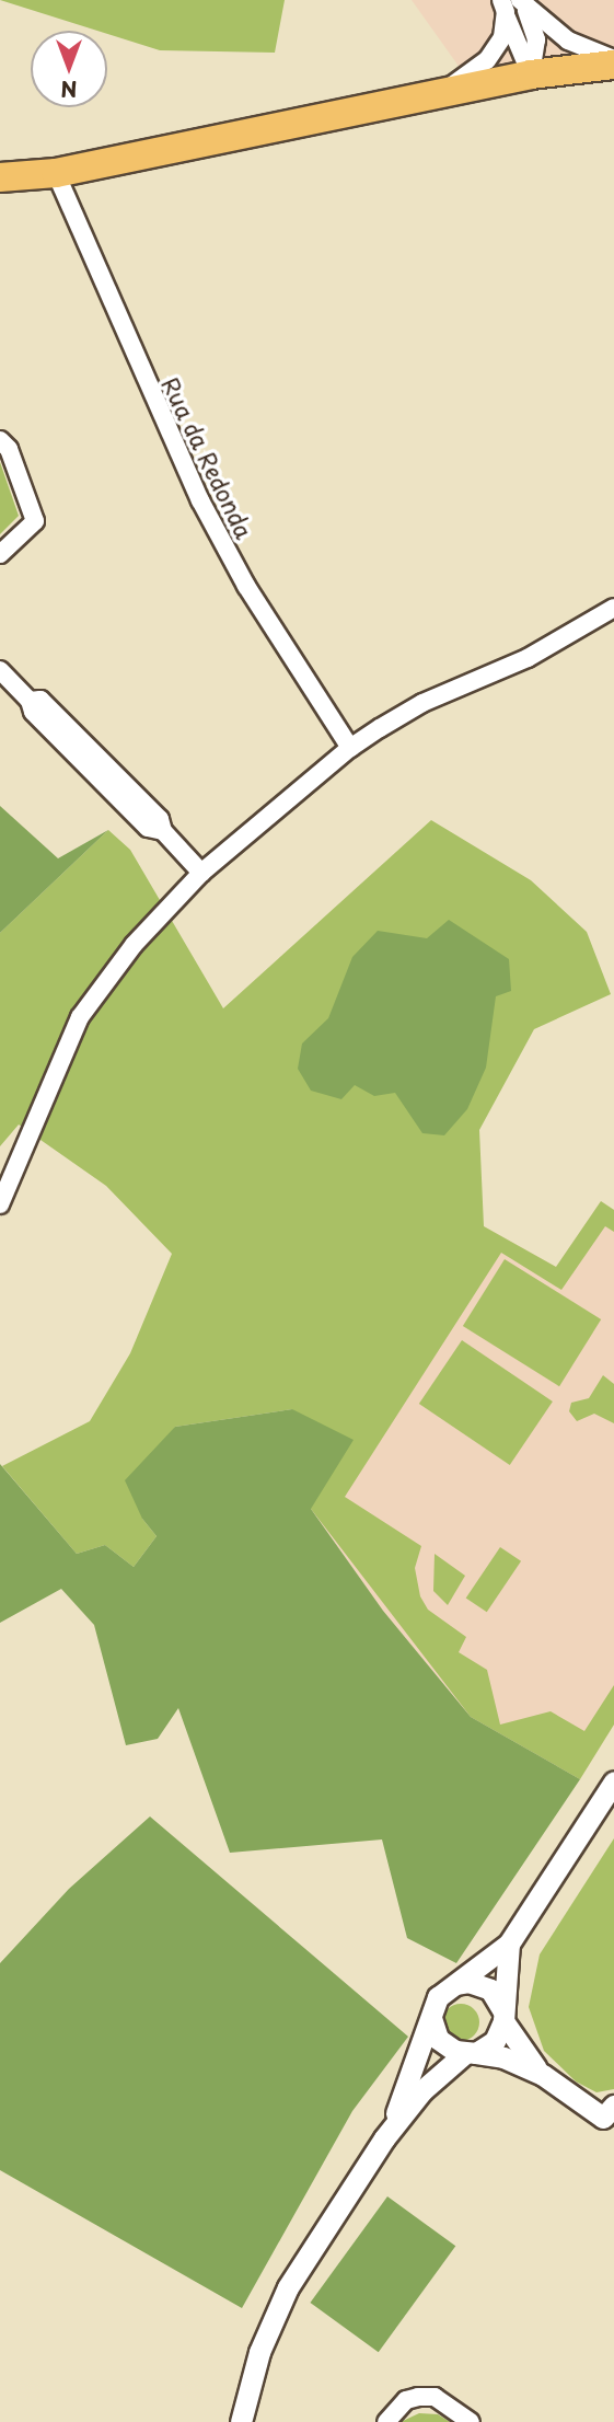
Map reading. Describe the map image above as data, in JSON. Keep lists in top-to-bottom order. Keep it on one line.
{"streets":{"street":["Rua da Redonda"]},"north":"bottom"}
